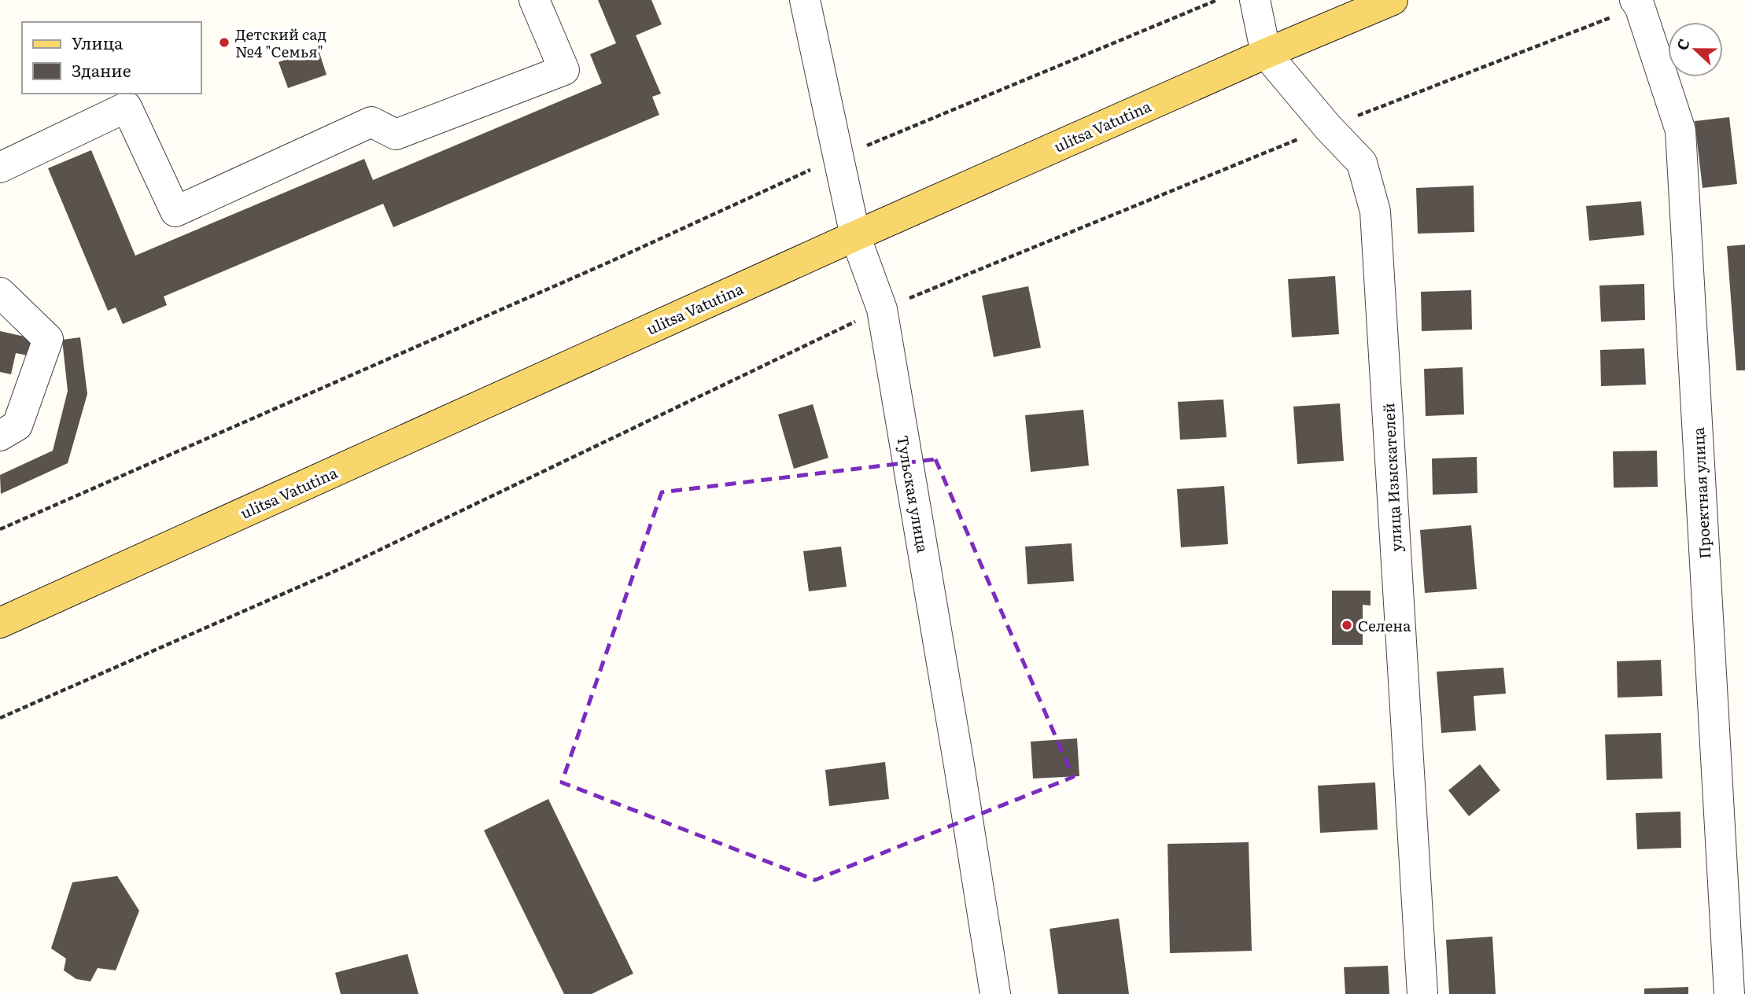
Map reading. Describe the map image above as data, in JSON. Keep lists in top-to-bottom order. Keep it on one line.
{"streets":{"main road":["ulitsa Vatutina"],"street":["улица Изыскателей","Проектная улица","Тульская улица"]},"crossings":[["ulitsa Vatutina","улица Изыскателей"],["ulitsa Vatutina","Тульская улица"]],"places":["Детский сад №4 \"Семья\"","Селена"],"legend":["Улица","Здание"],"north":"left"}
